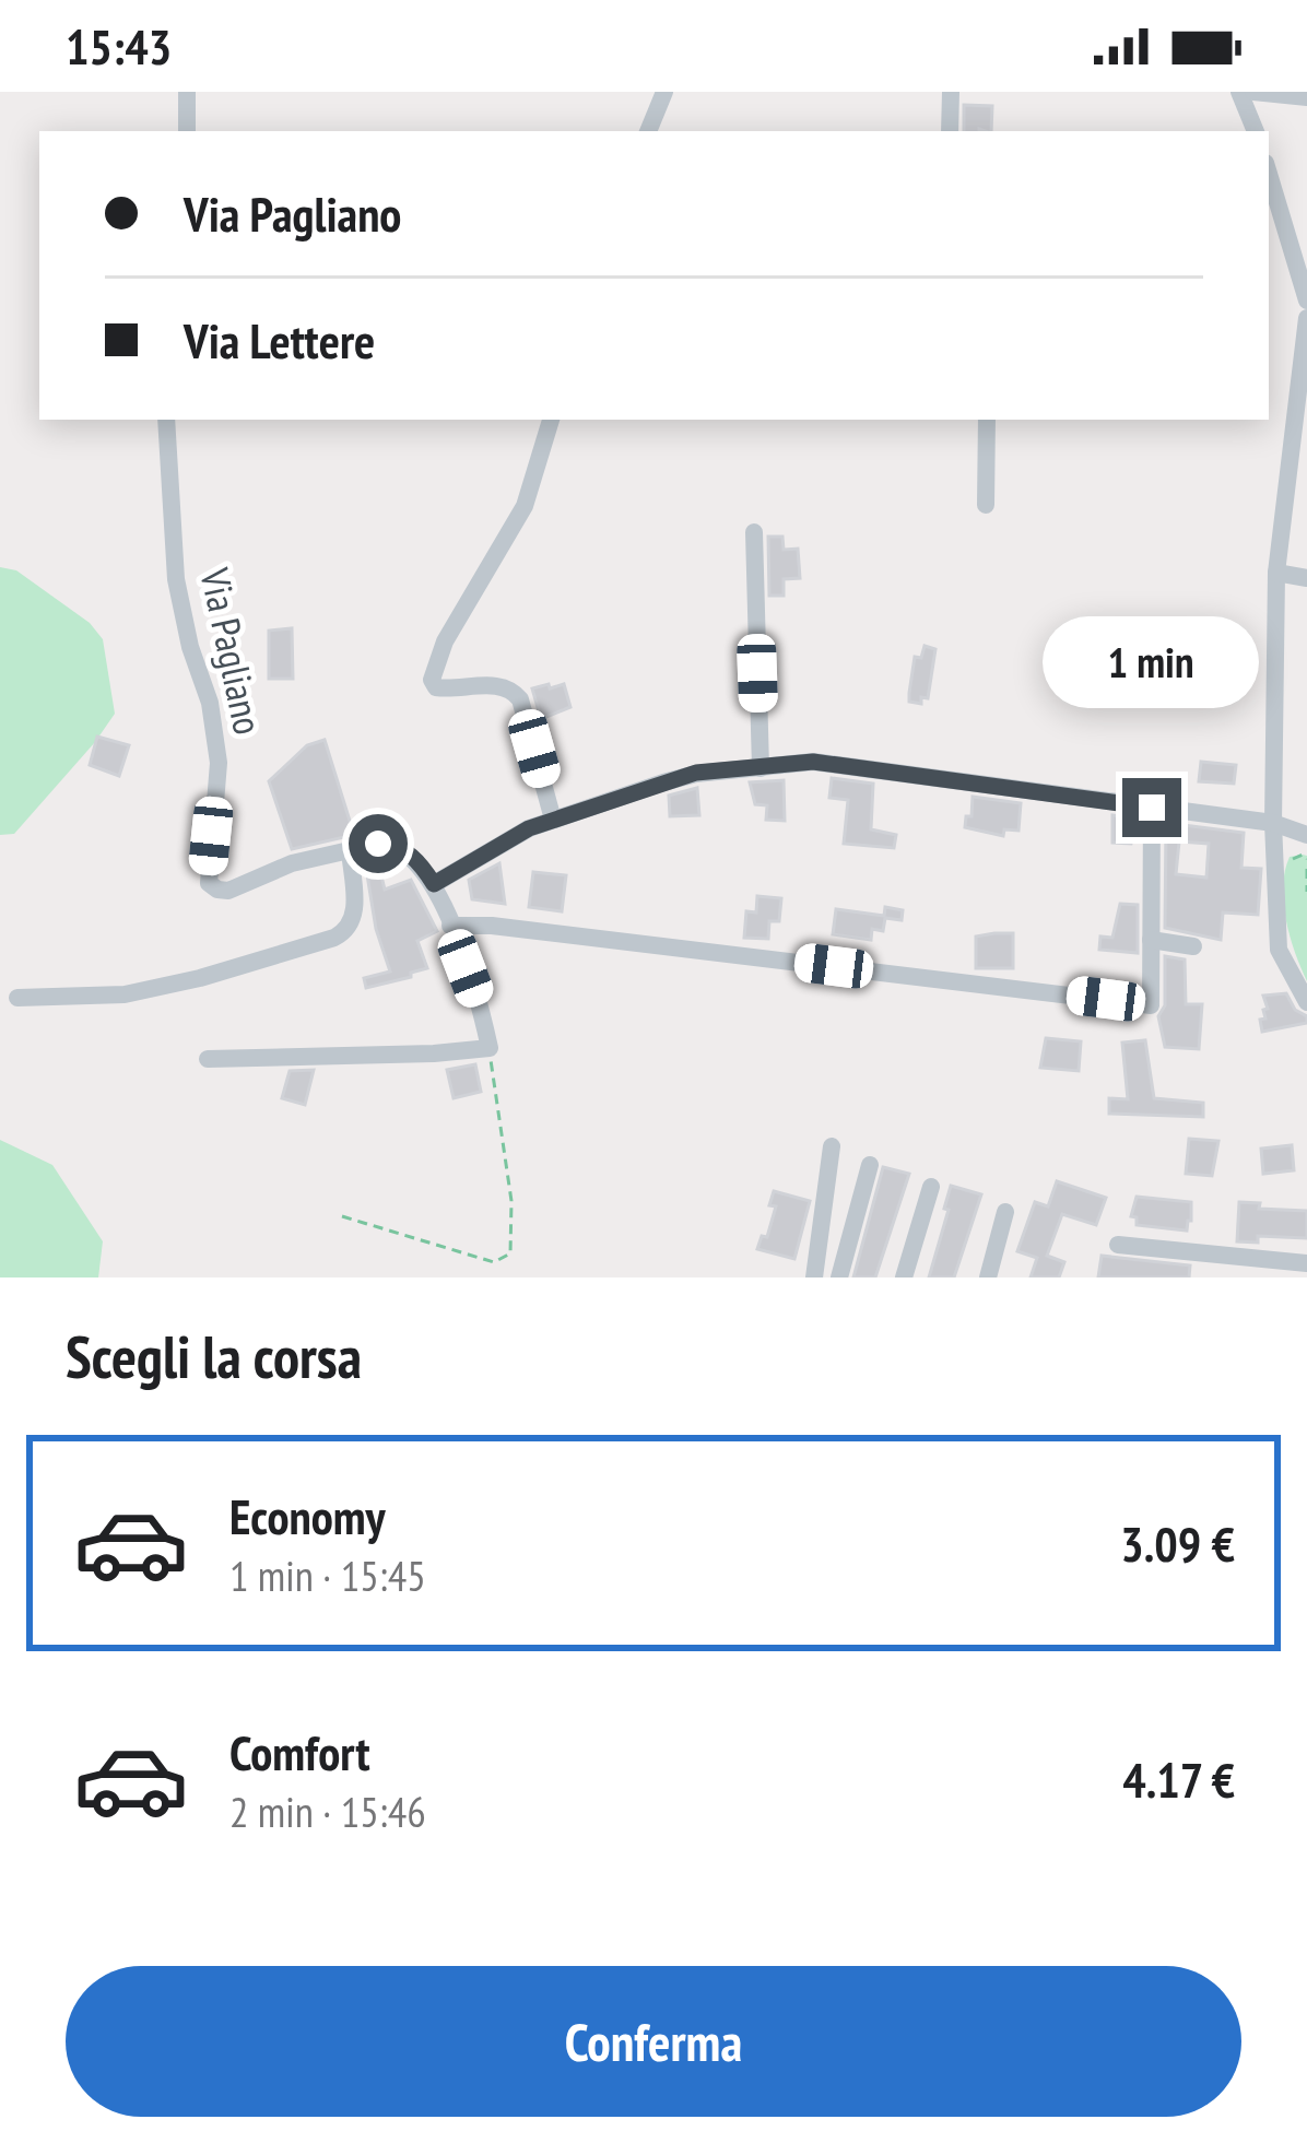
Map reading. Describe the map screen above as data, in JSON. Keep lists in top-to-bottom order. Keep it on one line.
{"streets":{"street":["Via Pagliano"]},"page":{"status":"15:43","banner":["Via Pagliano","Via Lettere"],"bubble":"1 min","heading":"Scegli la corsa","list":[{"name":"Economy","note":"1 min · 15:45","value":"3.09 €"},{"name":"Comfort","note":"2 min · 15:46","value":"4.17 €"}],"buttons":"Conferma"}}
